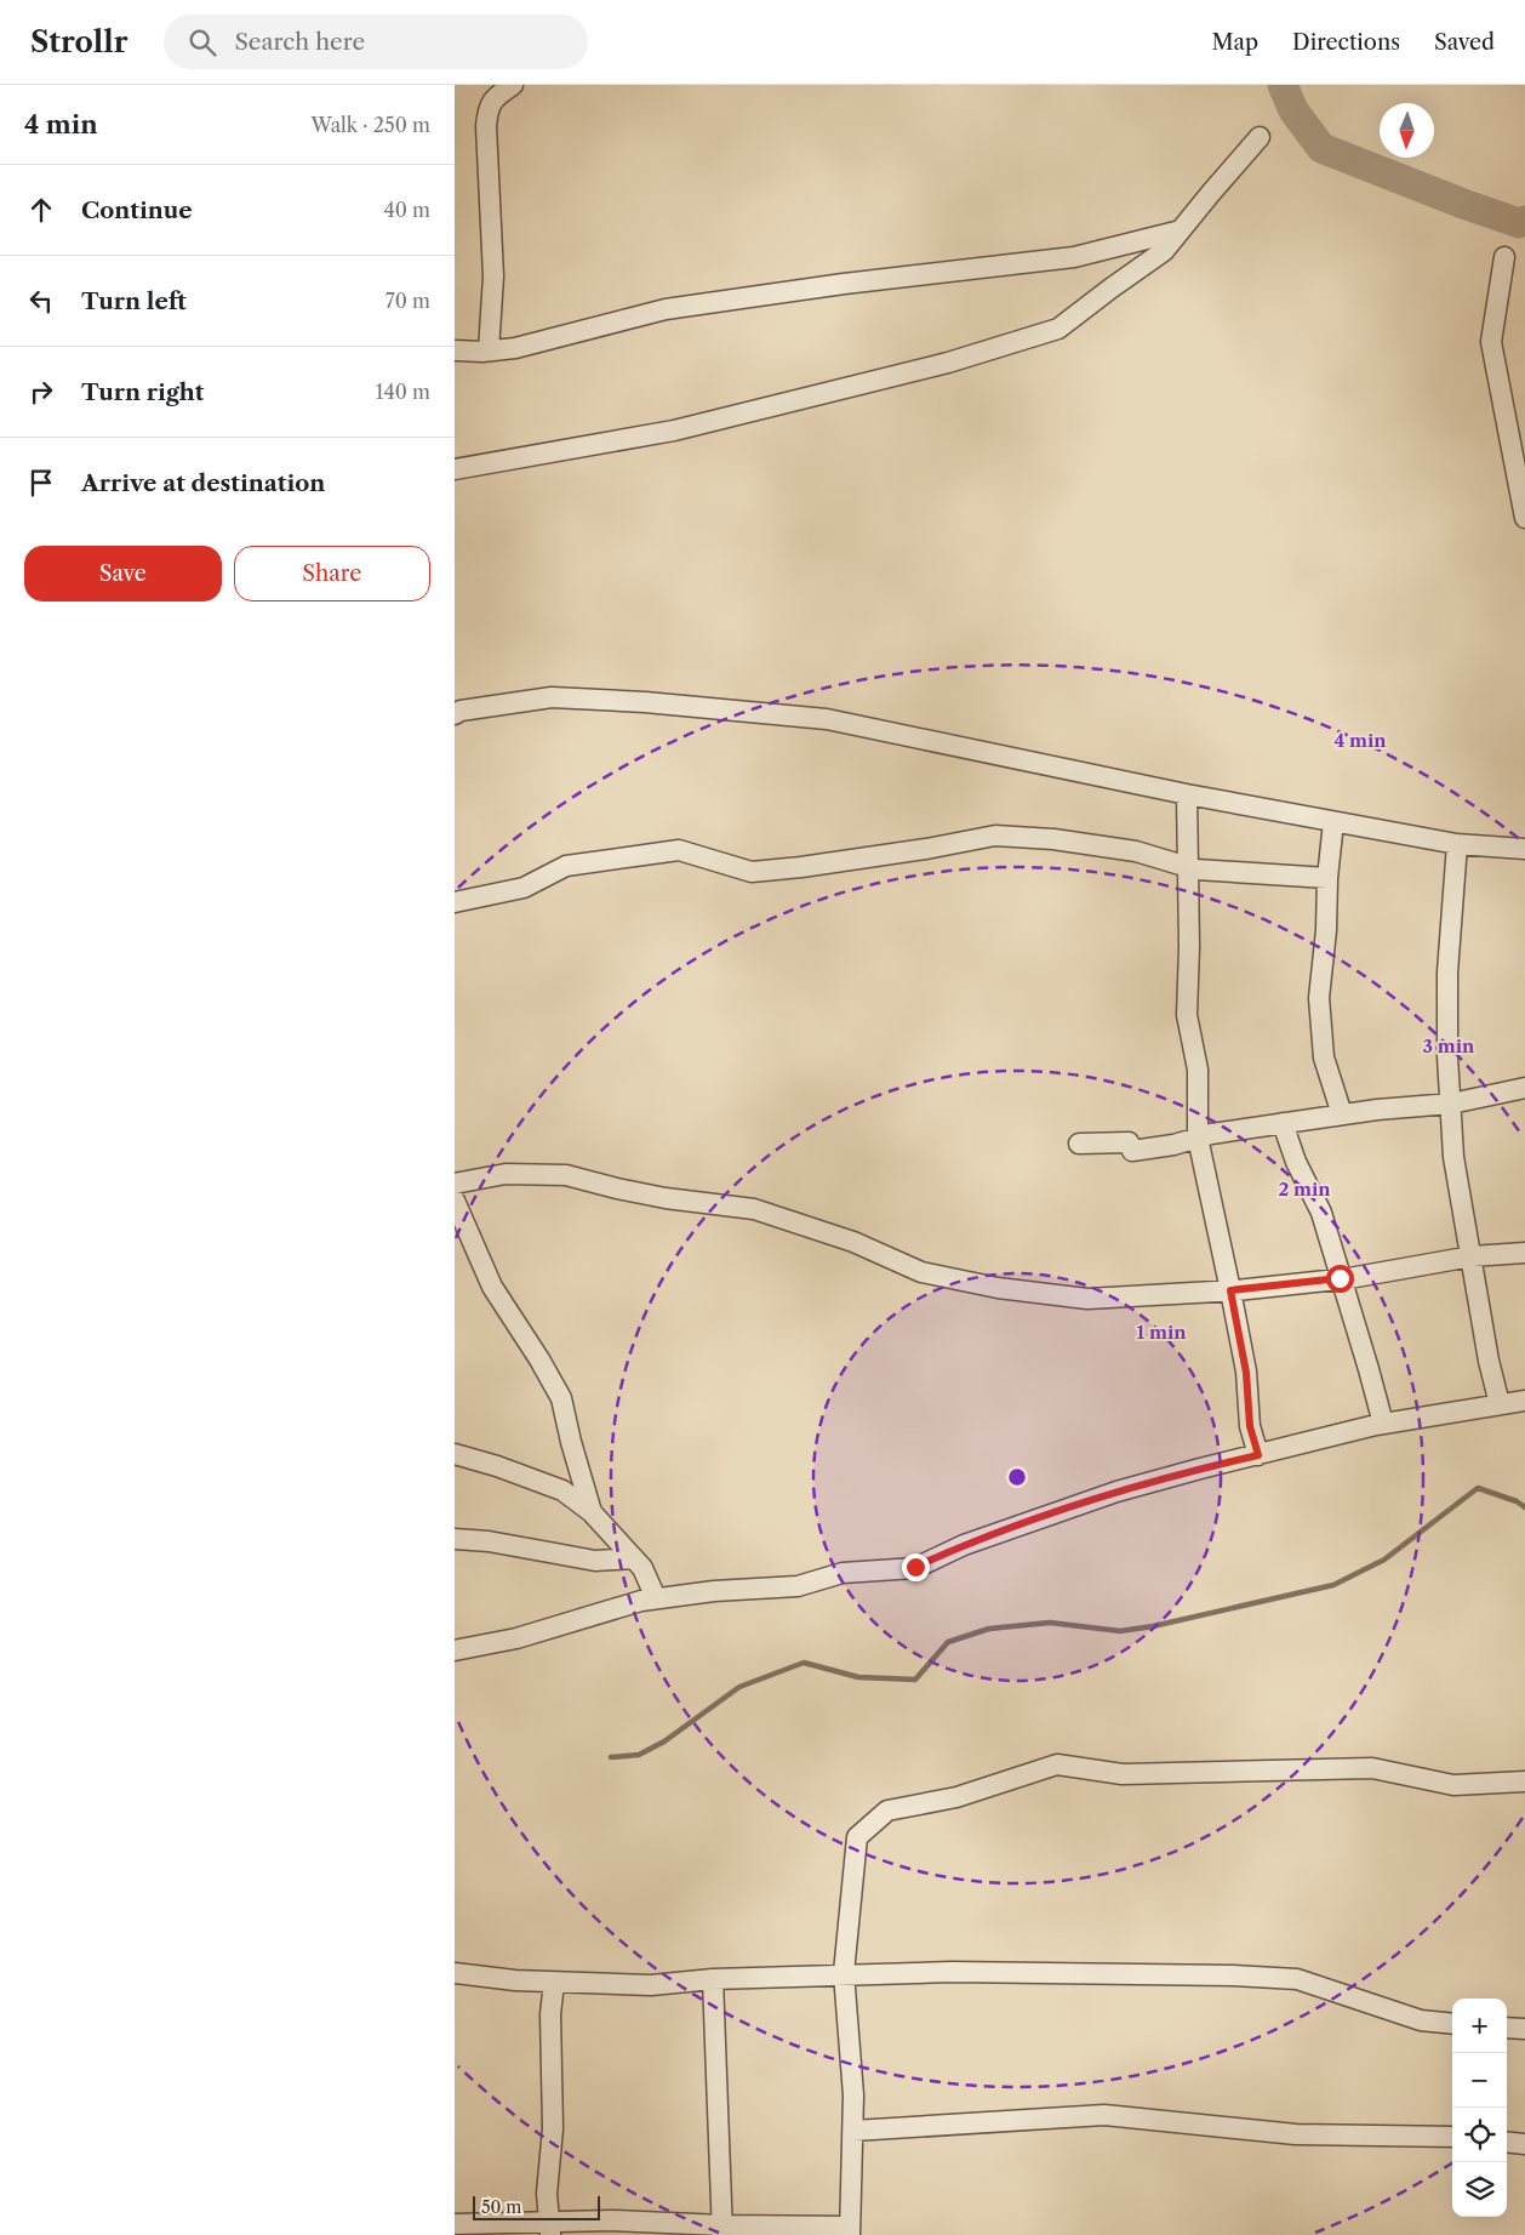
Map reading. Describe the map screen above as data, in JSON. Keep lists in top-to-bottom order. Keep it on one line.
{"scale_bar":"50 m","north":"bottom","page":{"header":"Strollr","search":"Search here","nav":["Map","Directions","Saved"],"heading":["4 min","Walk · 250 m"],"list":[["Continue","40 m"],["Turn left","70 m"],["Turn right","140 m"],"Arrive at destination"],"buttons":["Save","Share"],"map_buttons":["+","−"],"scale":"50 m"},"rings":["4 min","3 min","2 min","1 min"]}
